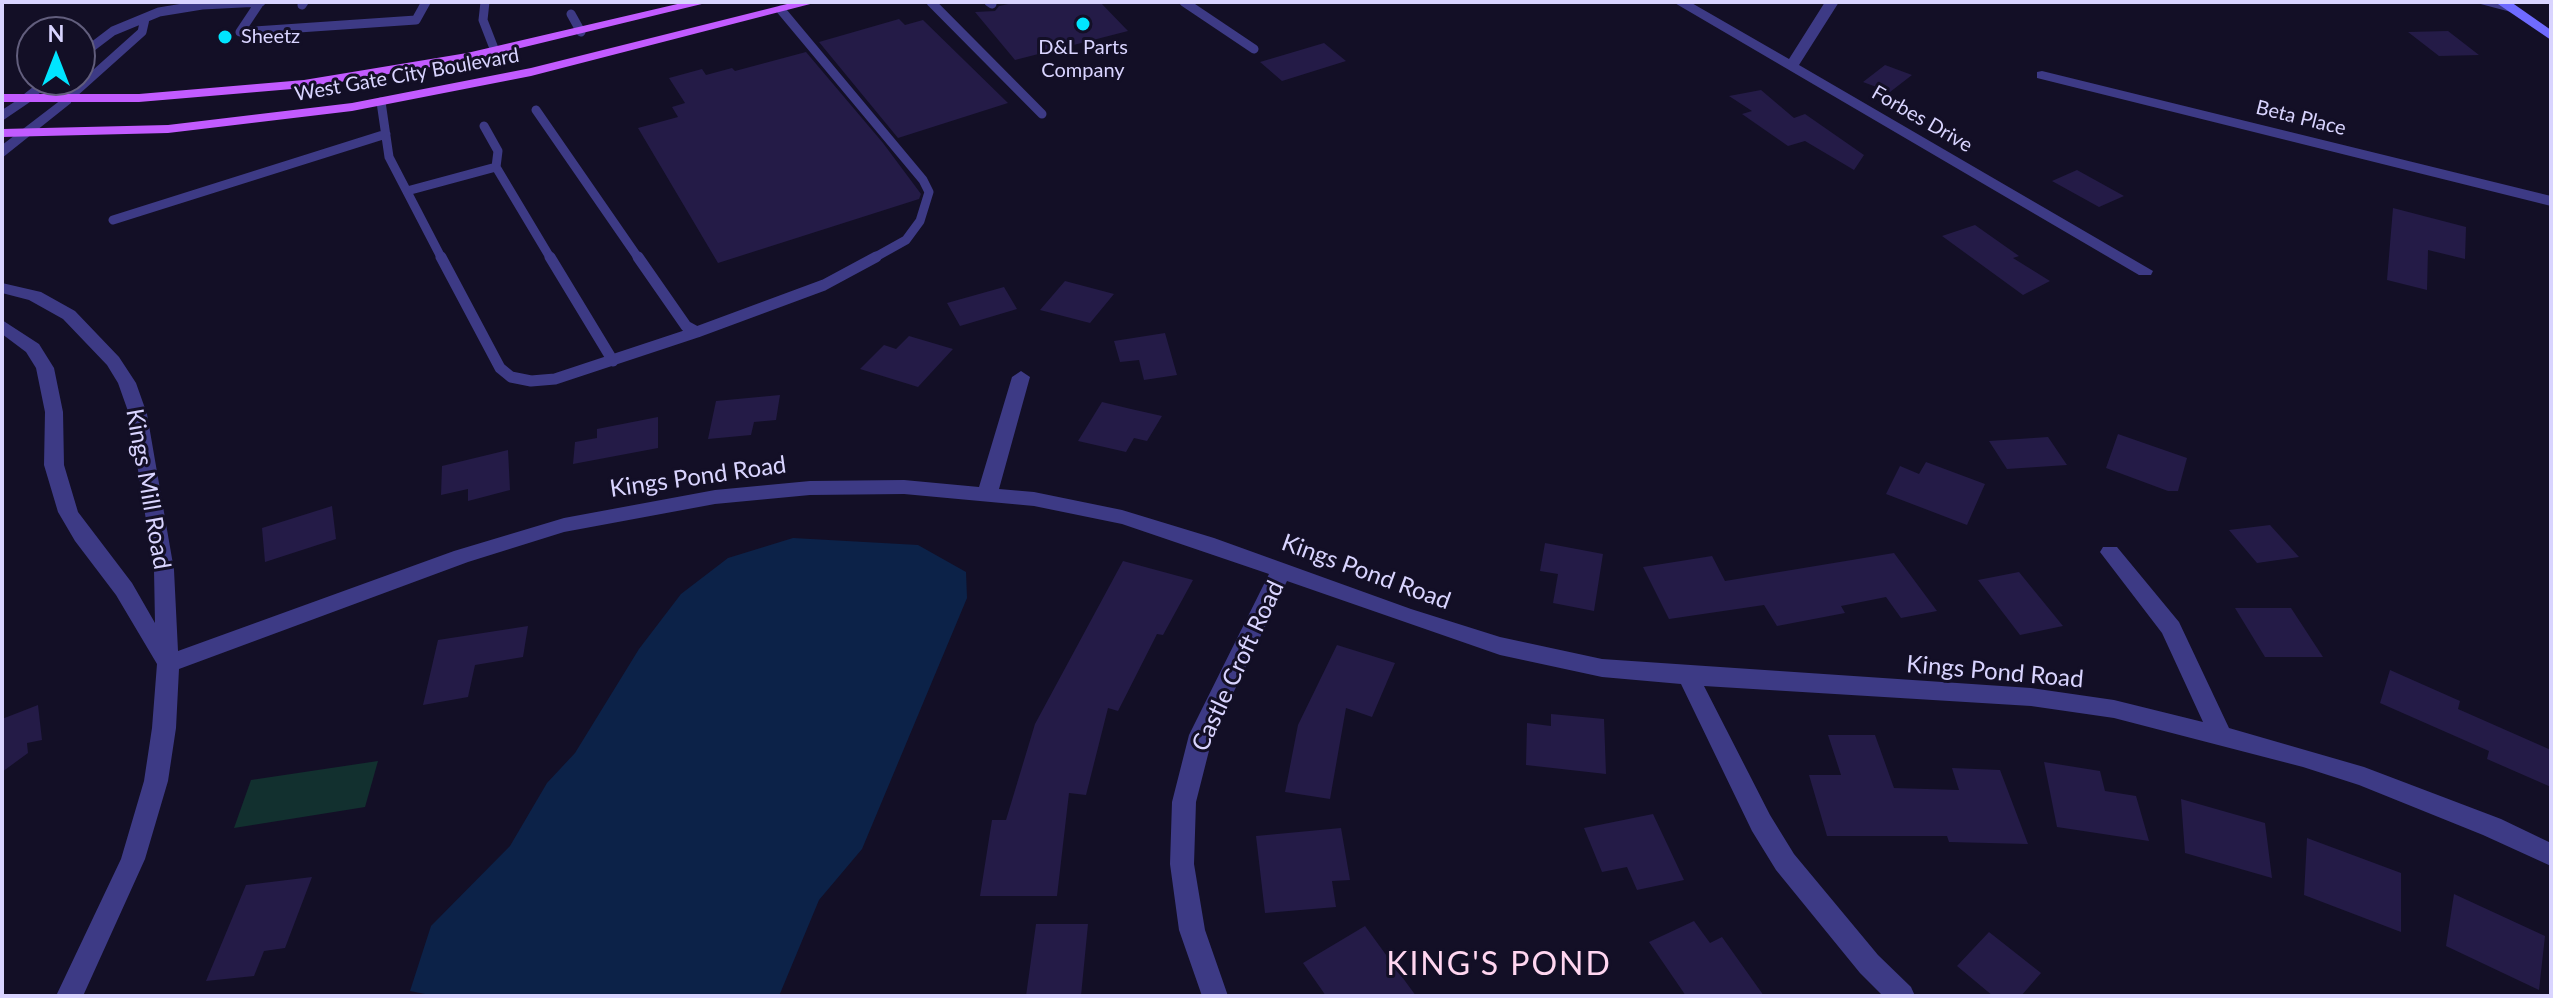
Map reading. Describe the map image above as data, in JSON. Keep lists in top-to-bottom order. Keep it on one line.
{"streets":{"main road":["West Gate City Boulevard"],"street":["Beta Place","Forbes Drive","Kings Pond Road","Kings Mill Road","Castle Croft Road"]},"crossings":[["Kings Pond Road","Kings Mill Road"],["Kings Pond Road","Castle Croft Road"]],"districts":["KING'S POND"],"places":["D&L Parts Company","Sheetz"],"north":"top"}
